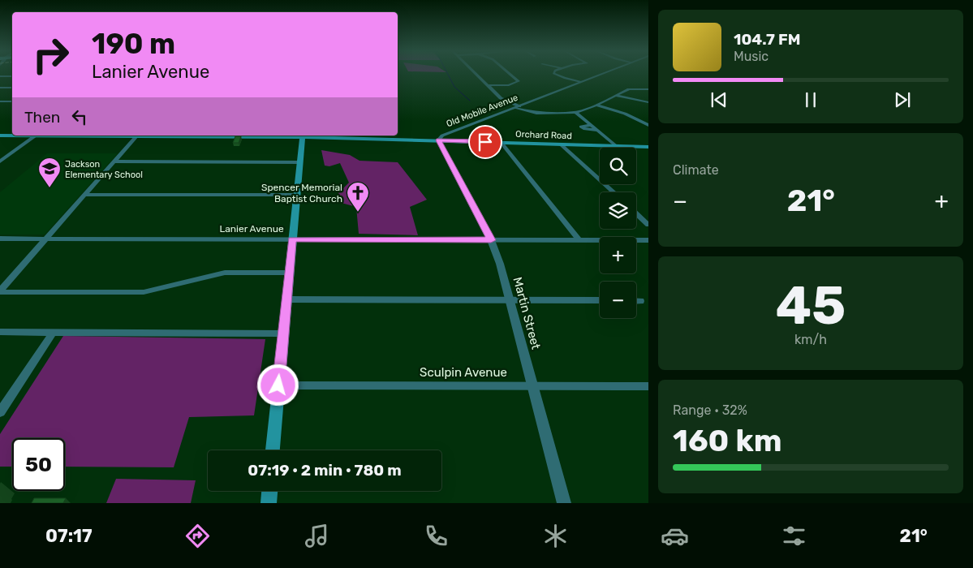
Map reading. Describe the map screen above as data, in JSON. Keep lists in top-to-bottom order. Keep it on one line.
{"streets":{"main road":["Old Mobile Avenue","Orchard Road"],"street":["Lanier Avenue","Martin Street","Sculpin Avenue"]},"crossings":[["Old Mobile Avenue","Orchard Road"],["Old Mobile Avenue","Martin Street"],["Orchard Road","Martin Street"],["Lanier Avenue","Martin Street"],["Martin Street","Sculpin Avenue"]],"places":{"school or university":["Jackson Elementary School"],"church":["Spencer Memorial Baptist Church"]},"page":{"turn":["190 m","Lanier Avenue"],"song":["104.7 FM","Music"],"then":"Then","tile":["Climate",["45","km/h"],["Range · 32%","160 km"]],"map_buttons":["+","−"],"heat":["−","21°","+"],"limit":"50","trip":"07:19 · 2 min · 780 m","tabs":["07:17","21°"]}}
